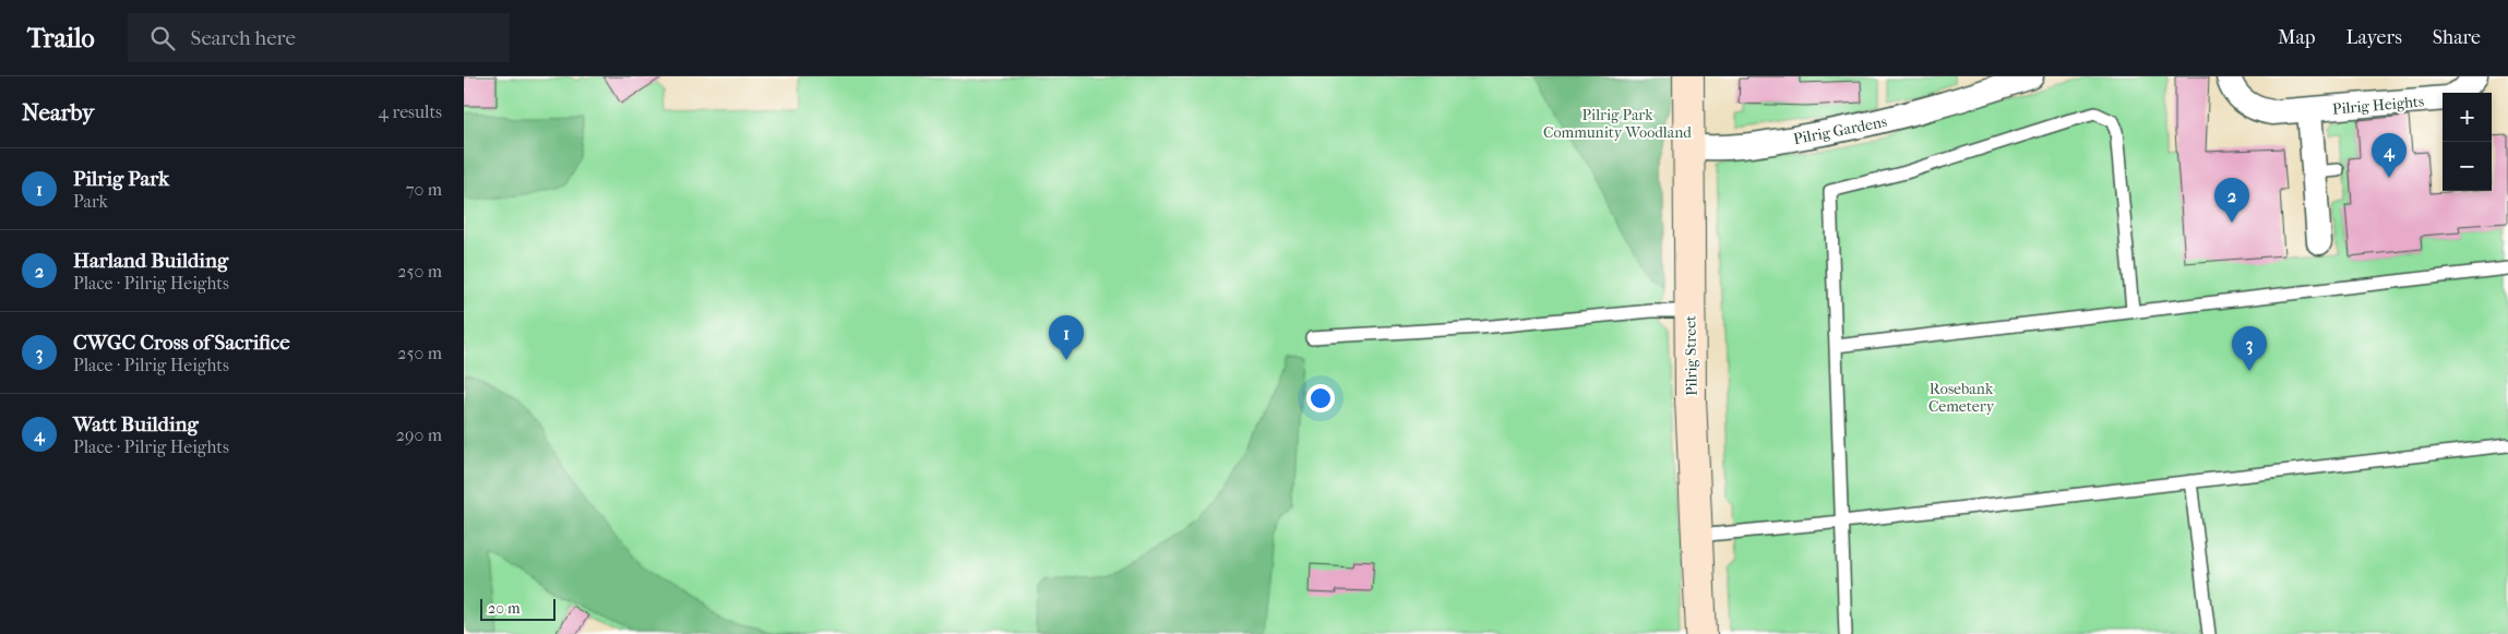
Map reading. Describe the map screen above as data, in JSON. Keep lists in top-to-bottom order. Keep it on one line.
{"streets":{"street":["Pilrig Heights","Pilrig Gardens","Pilrig Street"]},"crossings":[["Pilrig Gardens","Pilrig Street"]],"parks":["Pilrig Park Community Woodland","Rosebank Cemetery"],"scale_bar":"20 m","page":{"header":"Trailo","search":"Search here","nav":["Map","Layers","Share"],"heading":["Nearby","4 results"],"map_buttons":["+","−"],"pins":["4","2","1","3"],"list":[{"mark":"1","name":"Pilrig Park","note":"Park","value":"70 m"},{"mark":"2","name":"Harland Building","note":"Place · Pilrig Heights","value":"250 m"},{"mark":"3","name":"CWGC Cross of Sacrifice","note":"Place · Pilrig Heights","value":"250 m"},{"mark":"4","name":"Watt Building","note":"Place · Pilrig Heights","value":"290 m"}],"scale":"20 m"}}
